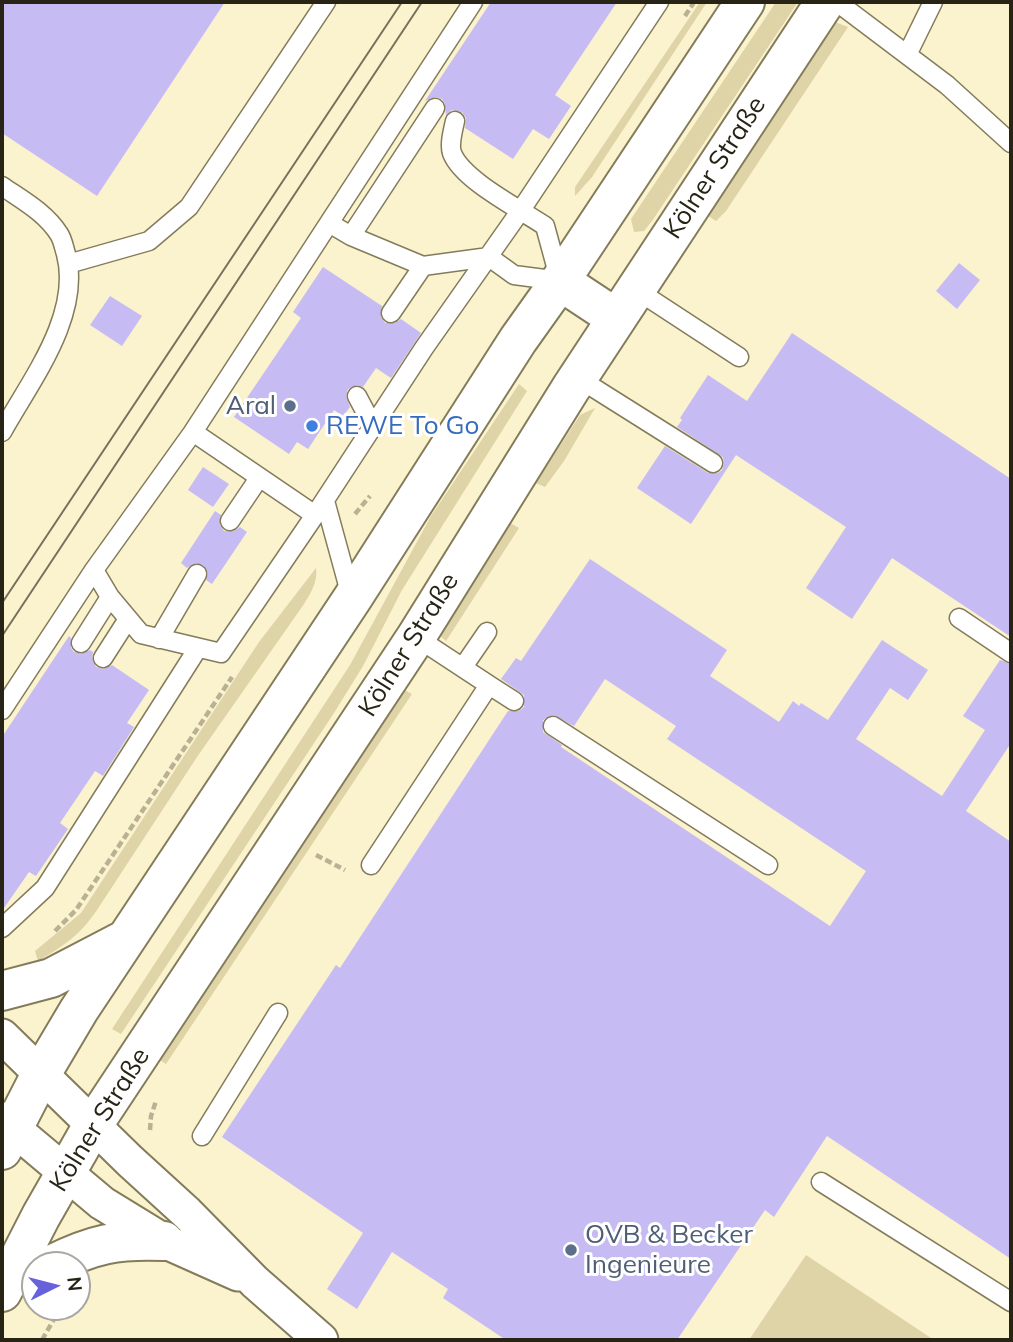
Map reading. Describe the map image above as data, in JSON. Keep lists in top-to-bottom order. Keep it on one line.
{"streets":{"main road":["Kölner Straße"]},"places":["Aral","REWE To Go","OVB & Becker Ingenieure"],"north":"right"}
